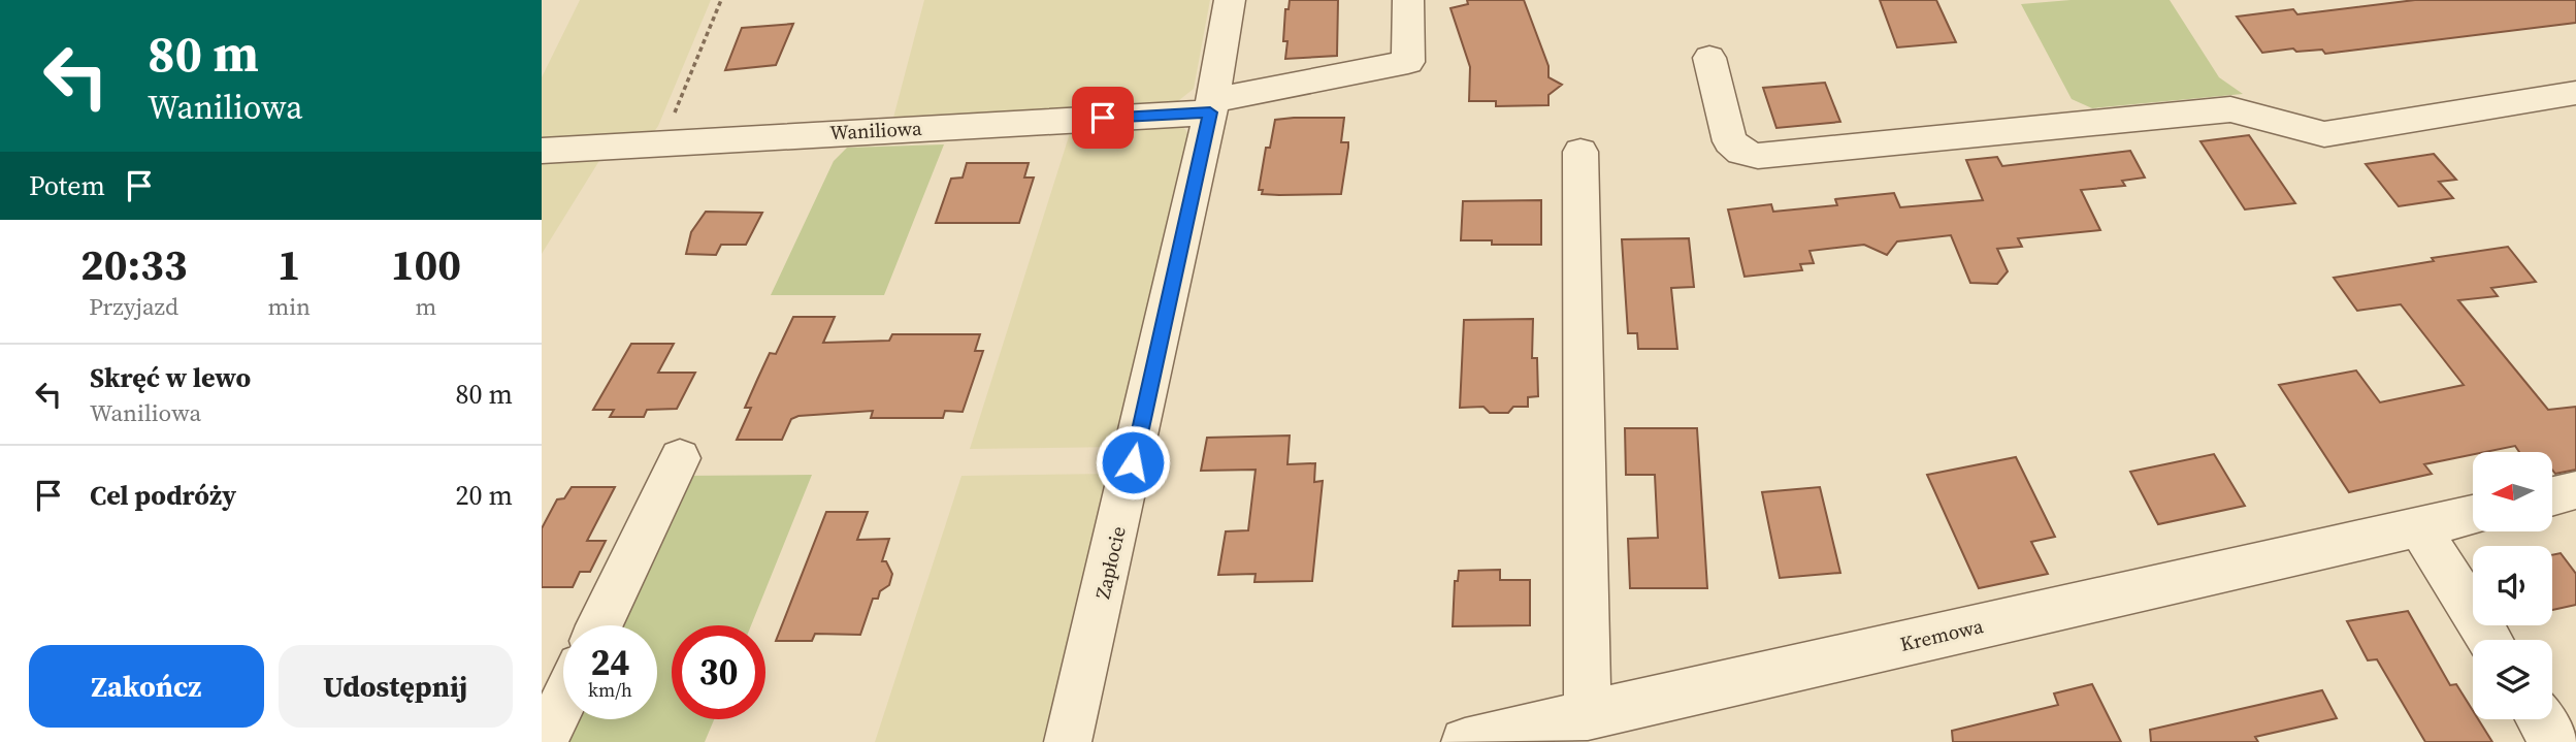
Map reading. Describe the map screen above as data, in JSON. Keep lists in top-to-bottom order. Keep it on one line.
{"streets":{"street":["Waniliowa","Zapłocie","Kremowa"]},"crossings":[["Waniliowa","Zapłocie"]],"north":"left","page":{"turn":["80 m","Waniliowa"],"then":"Potem","eta":["20:33","Przyjazd","1","min","100","m"],"list":[{"name":"Skręć w lewo","note":"Waniliowa","value":"80 m"},{"name":"Cel podróży","value":"20 m"}],"speed":"24 km/h","limit":"30","buttons":["Zakończ","Udostępnij"]}}
